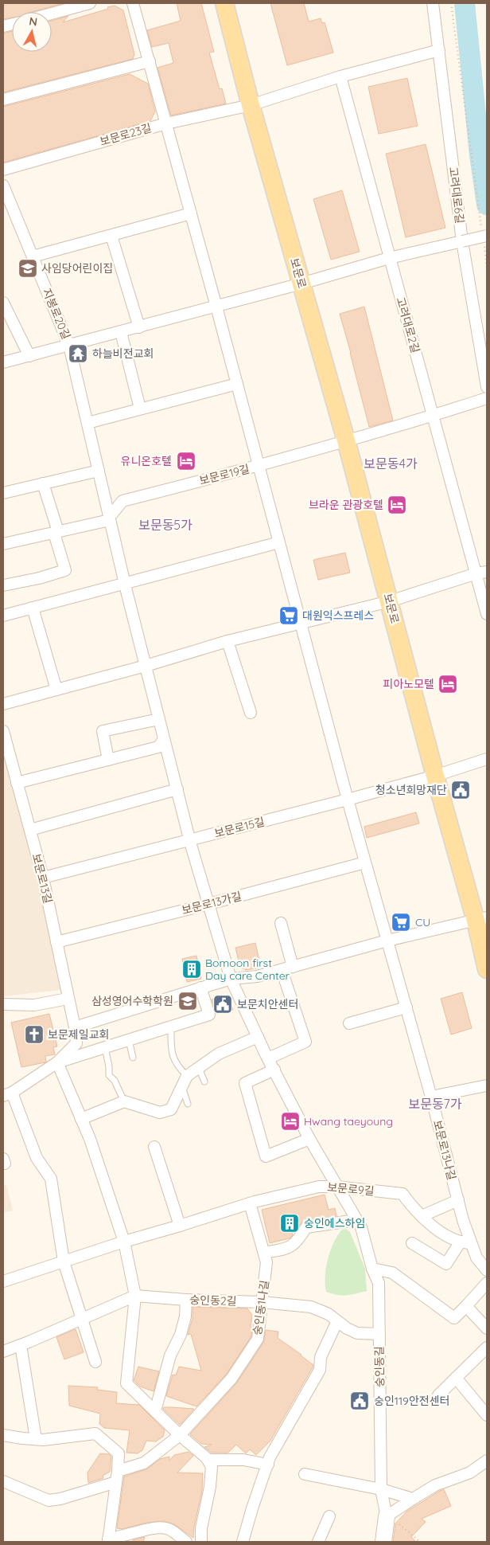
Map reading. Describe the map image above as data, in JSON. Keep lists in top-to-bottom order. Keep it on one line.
{"streets":{"main road":["보문로"],"street":["보문로23길","고려대로6길","지봉로20길","고려대로2길","보문로19길","보문로15길","보문로13길","보문로13가길","보문로13나길","보문로9길","숭인동2길","숭인동1나길","숭인동길"]},"crossings":[["보문로23길","보문로"],["보문로","보문로19길"],["보문로","보문로15길"],["지봉로20길","보문로19길"],["지봉로20길","보문로15길"],["지봉로20길","보문로13가길"],["지봉로20길","숭인동길"],["보문로15길","보문로13길"],["보문로13길","보문로13가길"],["보문로13가길","숭인동길"],["보문로13나길","보문로9길"],["보문로9길","숭인동1나길"],["보문로9길","숭인동길"],["숭인동2길","숭인동1나길"],["숭인동2길","숭인동길"]],"districts":["보문동4가","보문동5가","보문동7가"],"places":{"school or university":["사임당어린이집","삼성영어수학학원"],"temple":["하늘비전교회"],"hotel":["유니온호텔","브라운 관광호텔","피아노모텔","Hwang taeyoung"],"supermarket":["대원익스프레스","CU"],"public building":["청소년희망재단","보문치안센터","숭인119안전센터"],"building":["Bomoon first Day care Center","숭인에스하임"],"church":["보문제일교회"]},"north":"top"}
